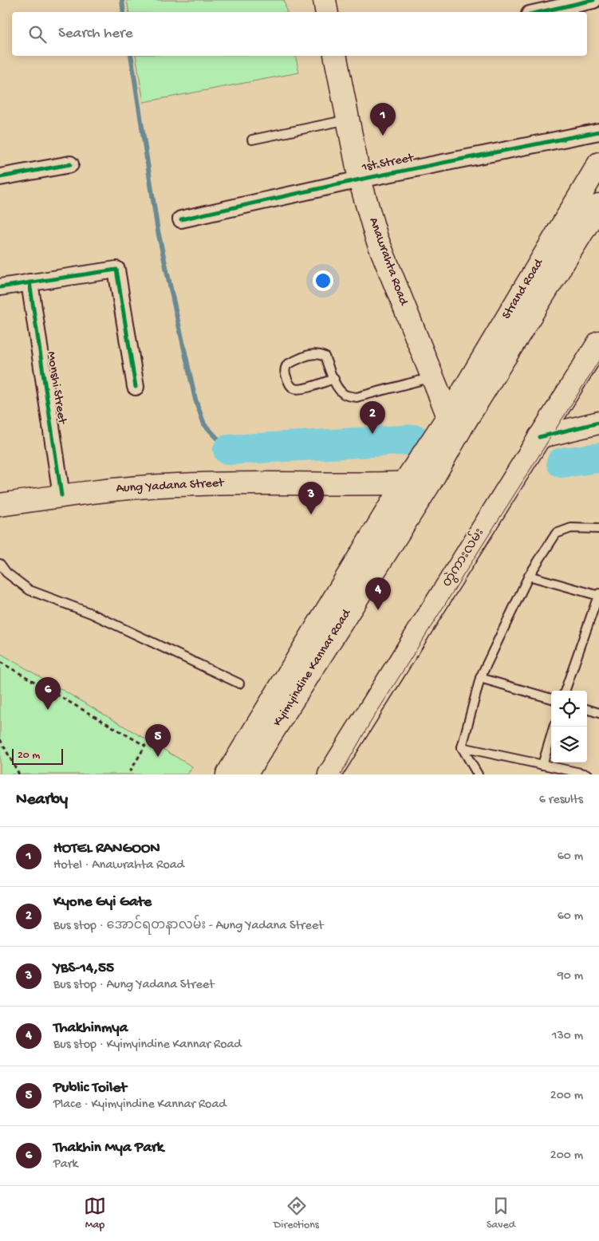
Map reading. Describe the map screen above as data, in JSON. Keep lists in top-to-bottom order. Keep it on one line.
{"streets":{"main road":["Anawrahta Road","Strand Road","Aung Yadana Street","တွဲကားလမ်း","Kyimyindine Kannar Road"],"street":["1st Street","Monshi Street"]},"crossings":[["1st Street","Anawrahta Road"],["Anawrahta Road","Strand Road"],["Strand Road","Aung Yadana Street"],["Strand Road","Kyimyindine Kannar Road"],["Monshi Street","Aung Yadana Street"],["Aung Yadana Street","Kyimyindine Kannar Road"]],"scale_bar":"20 m","page":{"search":"Search here","pins":["1","2","3","4","6","5"],"scale":"20 m","heading":["Nearby","6 results"],"list":[{"mark":"1","name":"HOTEL RANGOON","note":"Hotel · Anawrahta Road","value":"60 m"},{"mark":"2","name":"Kyone Gyi Gate","note":"Bus stop · အောင်ရတနာလမ်း - Aung Yadana Street","value":"60 m"},{"mark":"3","name":"YBS-14,55","note":"Bus stop · Aung Yadana Street","value":"90 m"},{"mark":"4","name":"Thakhinmya","note":"Bus stop · Kyimyindine Kannar Road","value":"130 m"},{"mark":"5","name":"Public Toilet","note":"Place · Kyimyindine Kannar Road","value":"200 m"},{"mark":"6","name":"Thakhin Mya Park","note":"Park","value":"200 m"}],"nav":["Map","Directions","Saved"]}}
